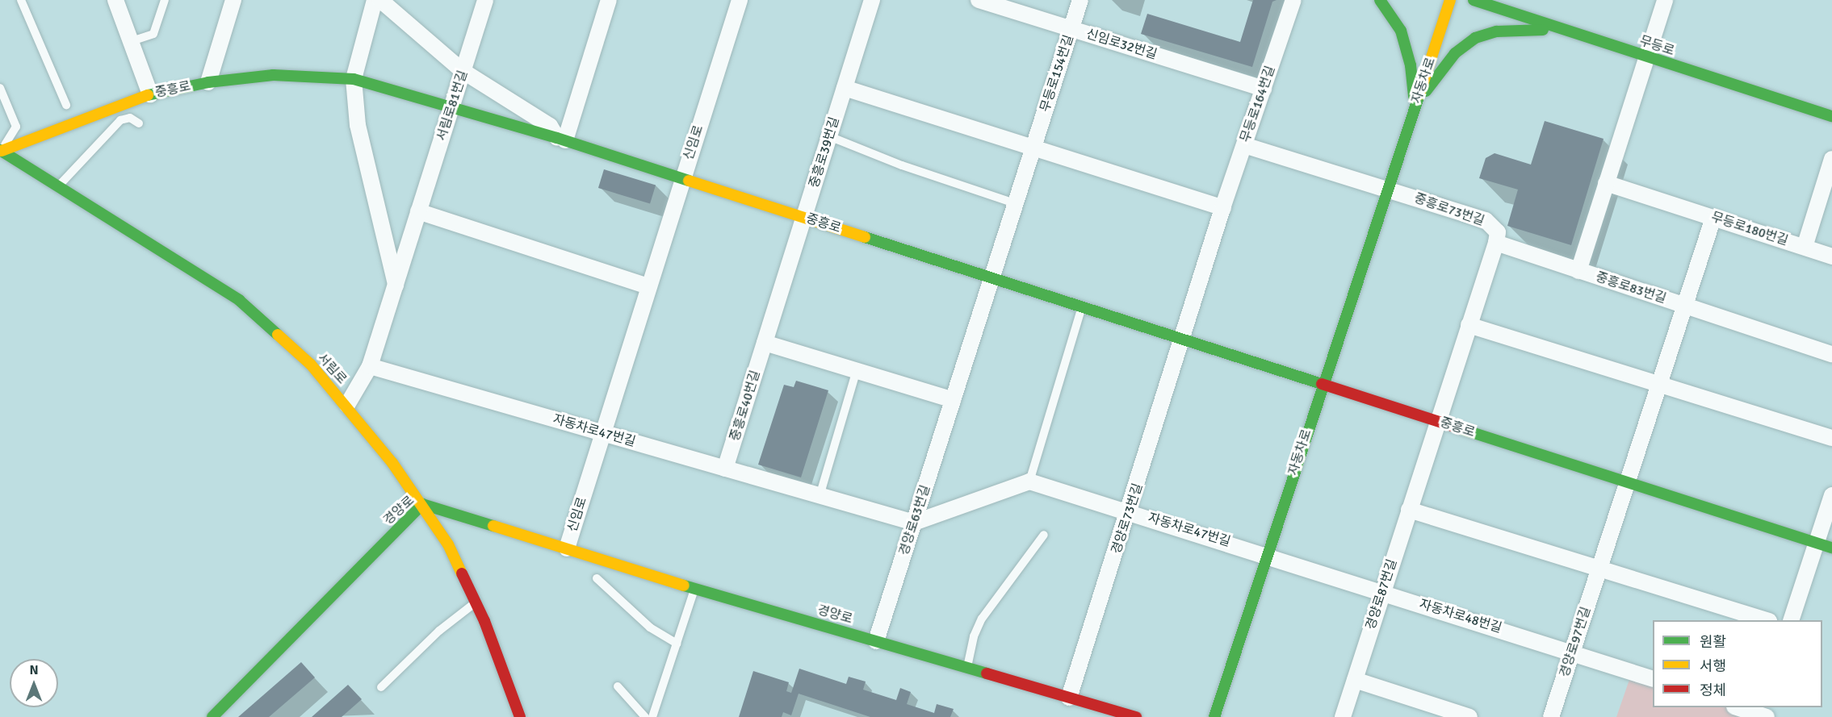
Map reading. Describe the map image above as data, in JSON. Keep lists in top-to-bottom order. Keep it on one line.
{"streets":{"street":["신임로32번길","무등로","무등로154번길","자동차로","중흥로","무등로164번길","서림로81번길","신임로","중흥로39번길","중흥로73번길","무등로180번길","중흥로83번길","서림로","중흥로40번길","자동차로47번길","경양로","경양로73번길","경양로63번길","경양로87번길","자동차로48번길","경양로97번길"]},"crossings":[["신임로32번길","무등로154번길"],["신임로32번길","무등로164번길"],["무등로154번길","중흥로"],["무등로154번길","경양로63번길"],["자동차로","중흥로"],["자동차로","중흥로73번길"],["자동차로","자동차로47번길"],["자동차로","자동차로48번길"],["중흥로","무등로164번길"],["중흥로","서림로81번길"],["중흥로","신임로"],["중흥로","중흥로39번길"],["중흥로","중흥로83번길"],["중흥로","서림로"],["중흥로","중흥로40번길"],["중흥로","경양로73번길"],["중흥로","경양로63번길"],["중흥로","경양로87번길"],["중흥로","경양로97번길"],["무등로164번길","경양로73번길"],["서림로81번길","서림로"],["서림로81번길","자동차로47번길"],["신임로","자동차로47번길"],["신임로","경양로"],["중흥로39번길","중흥로40번길"],["무등로180번길","중흥로83번길"],["중흥로83번길","경양로97번길"],["서림로","경양로"],["중흥로40번길","자동차로47번길"],["자동차로47번길","경양로73번길"],["자동차로47번길","경양로63번길"],["자동차로47번길","자동차로48번길"],["경양로","경양로73번길"],["경양로","경양로63번길"],["경양로87번길","자동차로48번길"],["자동차로48번길","경양로97번길"]],"legend":["원활","서행","정체"],"north":"top"}
